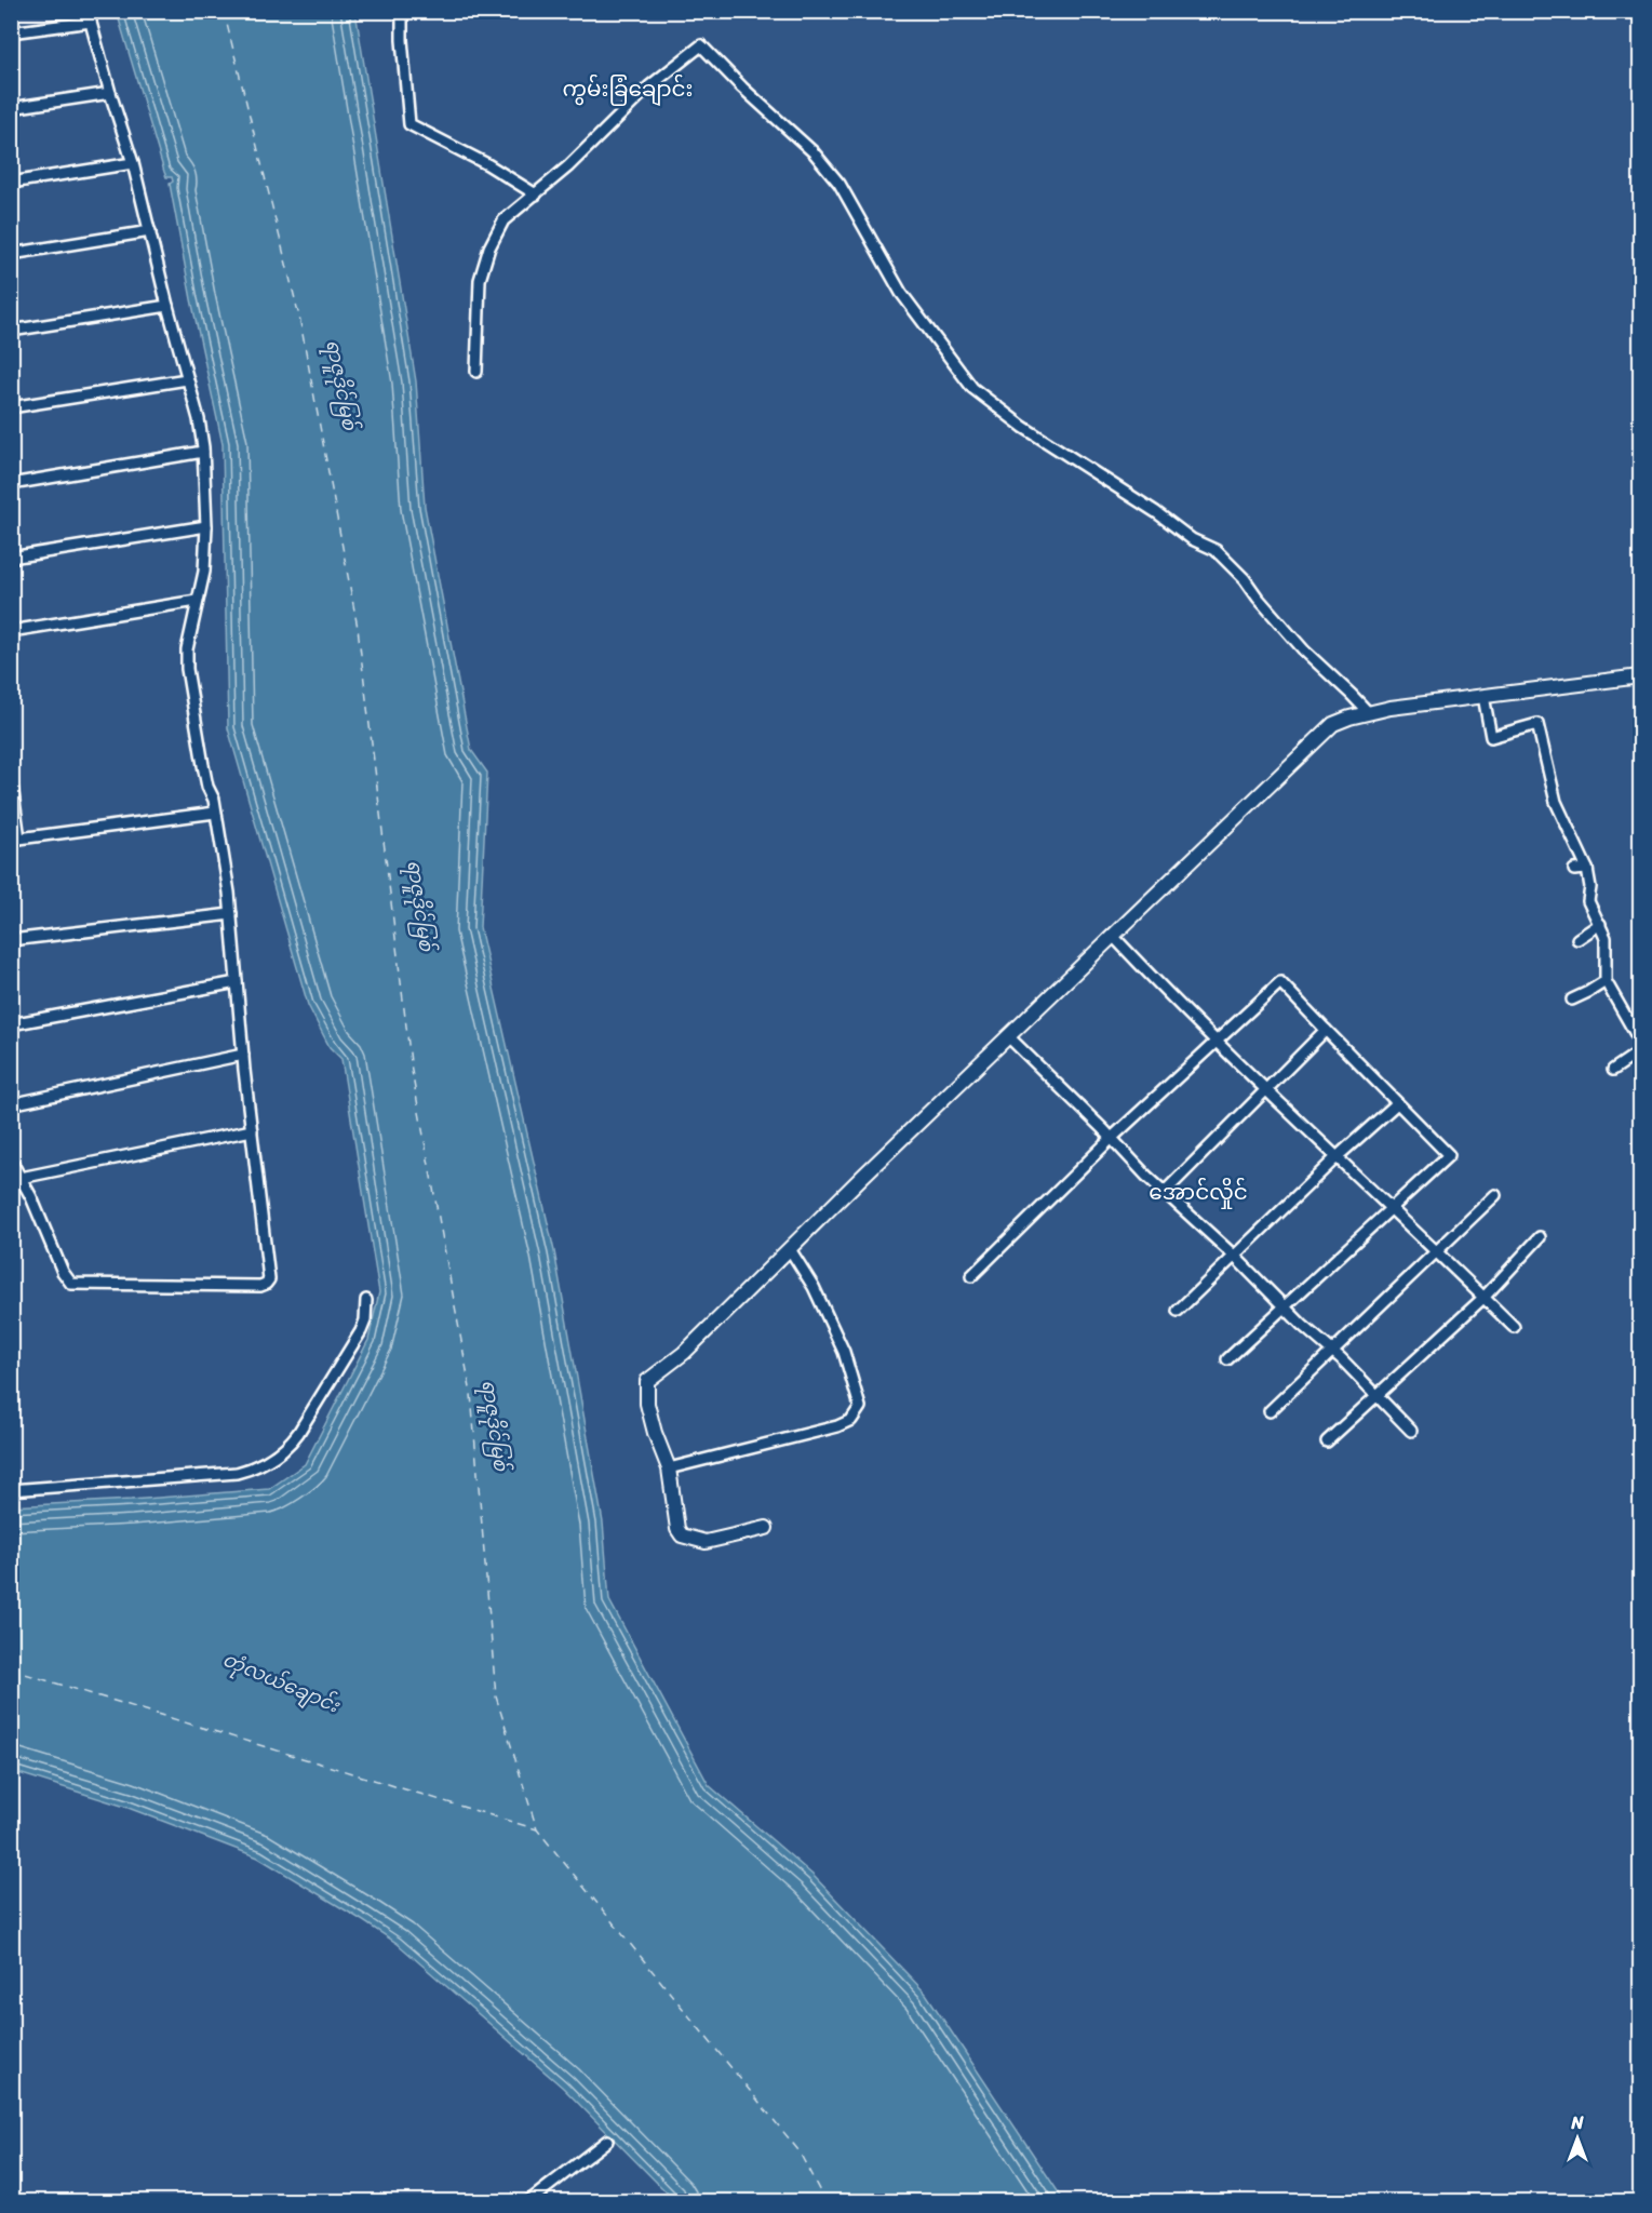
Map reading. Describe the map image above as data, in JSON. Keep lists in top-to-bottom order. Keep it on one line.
{"districts":["ကွမ်းခြံချောင်း","အောင်လှိုင်"],"water":["ရာဇူဒိုင်မြစ်","တုံလယ်ချောင်း"],"north":"top"}
